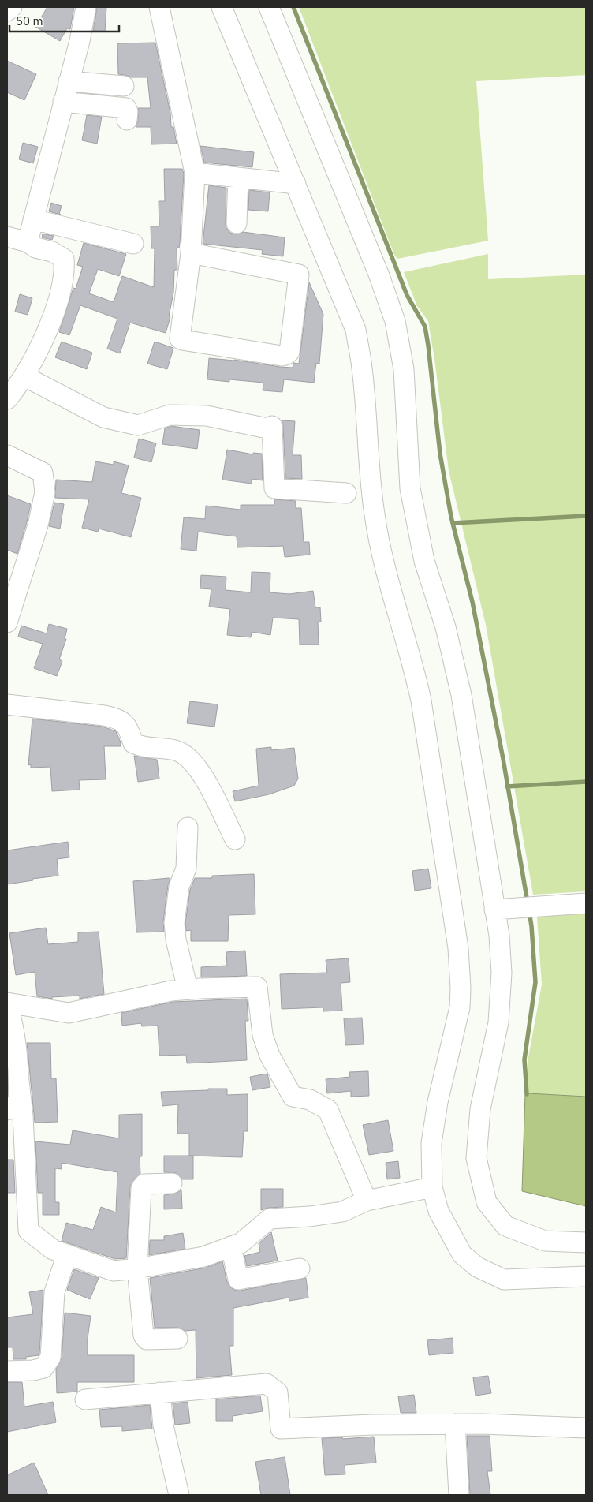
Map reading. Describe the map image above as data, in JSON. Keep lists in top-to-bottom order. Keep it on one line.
{"scale_bar":"50 m"}
